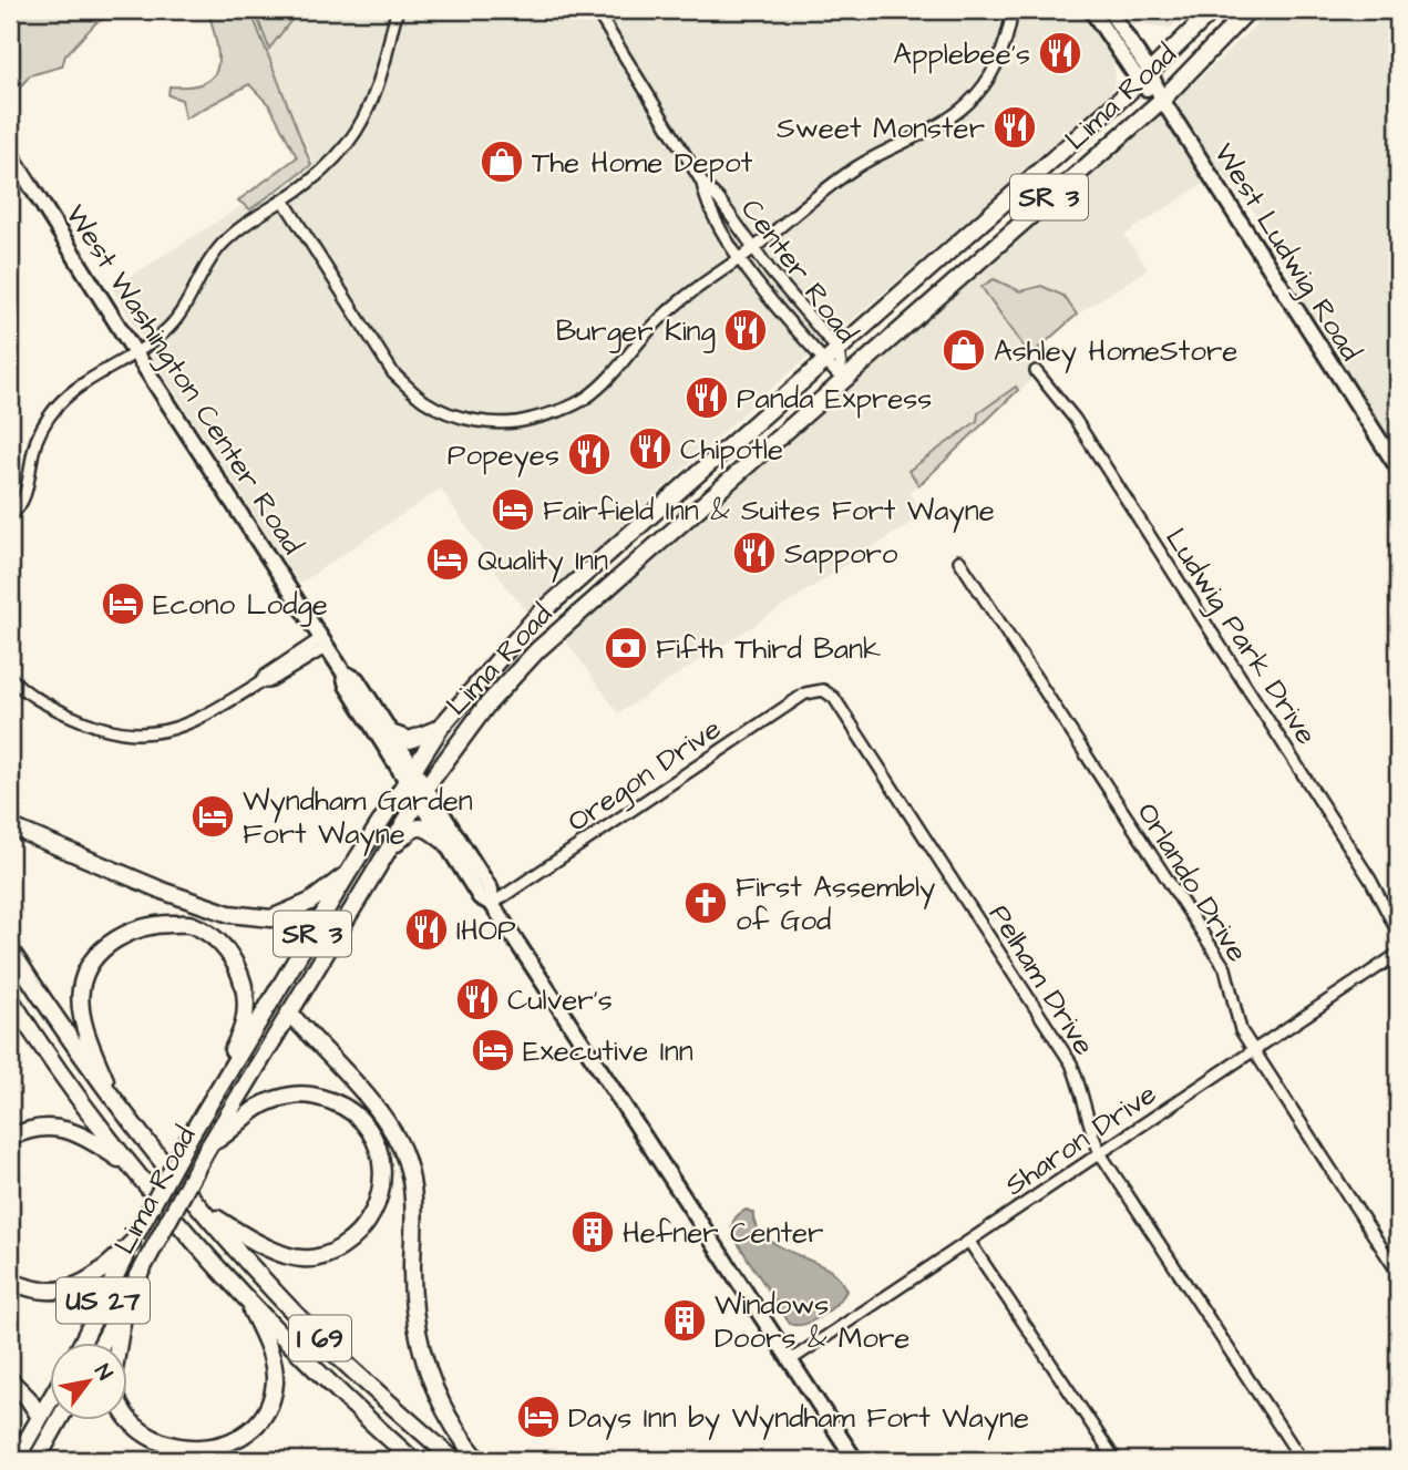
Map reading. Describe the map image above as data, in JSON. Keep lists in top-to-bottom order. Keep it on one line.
{"streets":{"highway":["Lima Road","SR 3","US 27","I 69"],"main road":["West Ludwig Road","West Washington Center Road"],"street":["Center Road","Ludwig Park Drive","Oregon Drive","Orlando Drive","Pelham Drive","Sharon Drive"]},"crossings":[["Lima Road","West Ludwig Road"],["Lima Road","Center Road"],["Lima Road","West Washington Center Road"],["West Washington Center Road","Oregon Drive"],["West Washington Center Road","Sharon Drive"],["Oregon Drive","Pelham Drive"],["Orlando Drive","Sharon Drive"],["Pelham Drive","Sharon Drive"]],"places":{"restaurant":["Applebee's","Sweet Monster","Burger King","Panda Express","Chipotle","Popeyes","Sapporo","IHOP","Culver's"],"shop":["The Home Depot","Ashley HomeStore"],"hotel":["Fairfield Inn & Suites Fort Wayne","Quality Inn","Econo Lodge","Wyndham Garden Fort Wayne","Executive Inn","Days Inn by Wyndham Fort Wayne"],"bank":["Fifth Third Bank"],"church":["First Assembly of God"],"building":["Hefner Center","Windows Doors & More"]},"north":"top right"}
